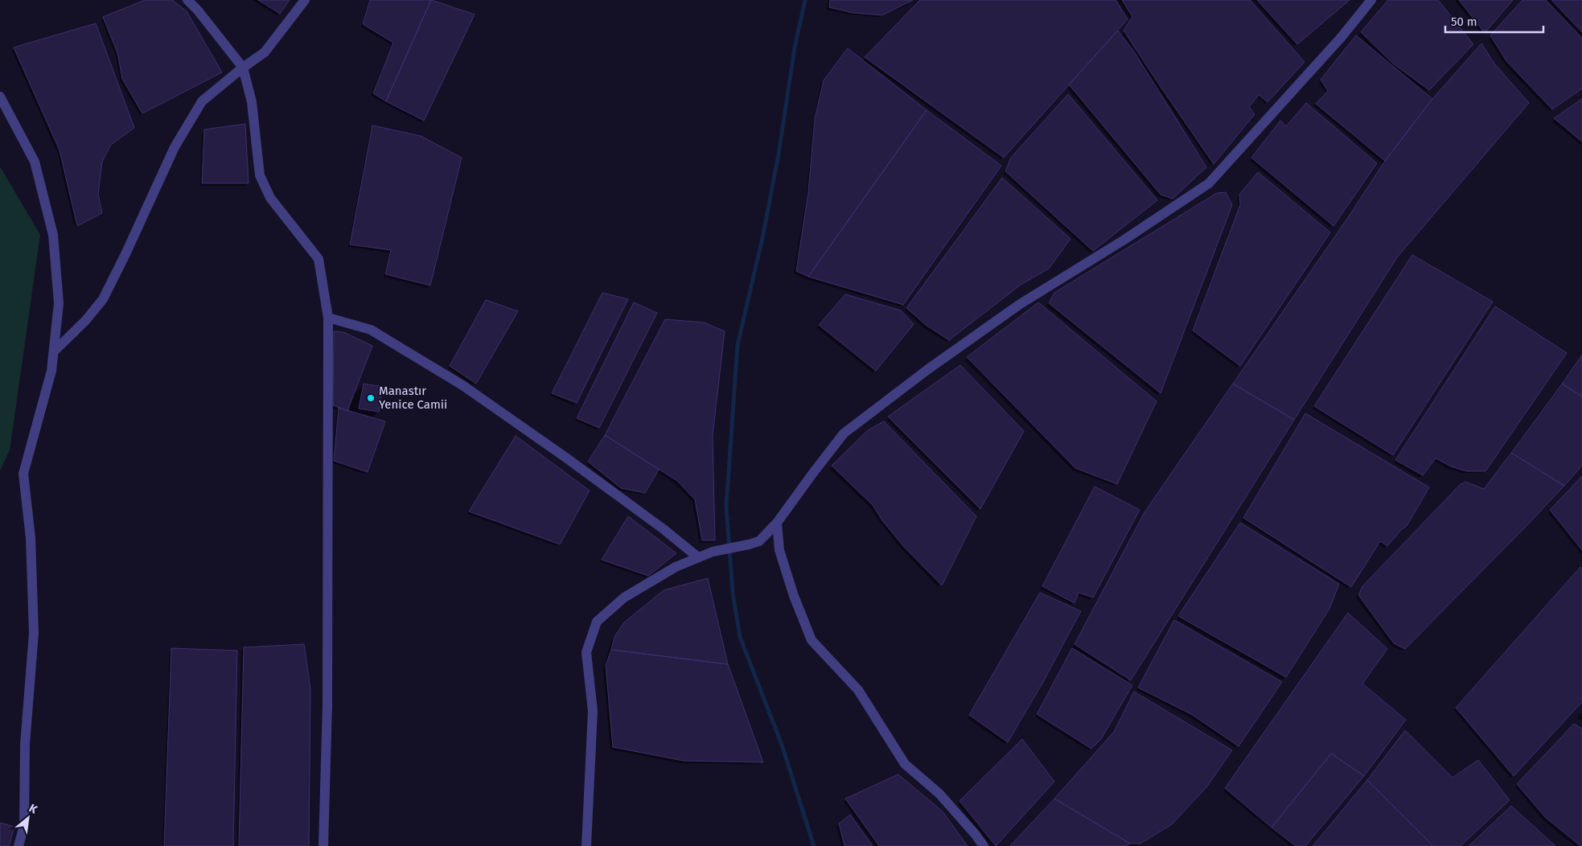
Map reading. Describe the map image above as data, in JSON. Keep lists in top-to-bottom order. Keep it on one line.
{"places":["Manastır Yenice Camii"],"scale_bar":"50 m","north":"top right"}
